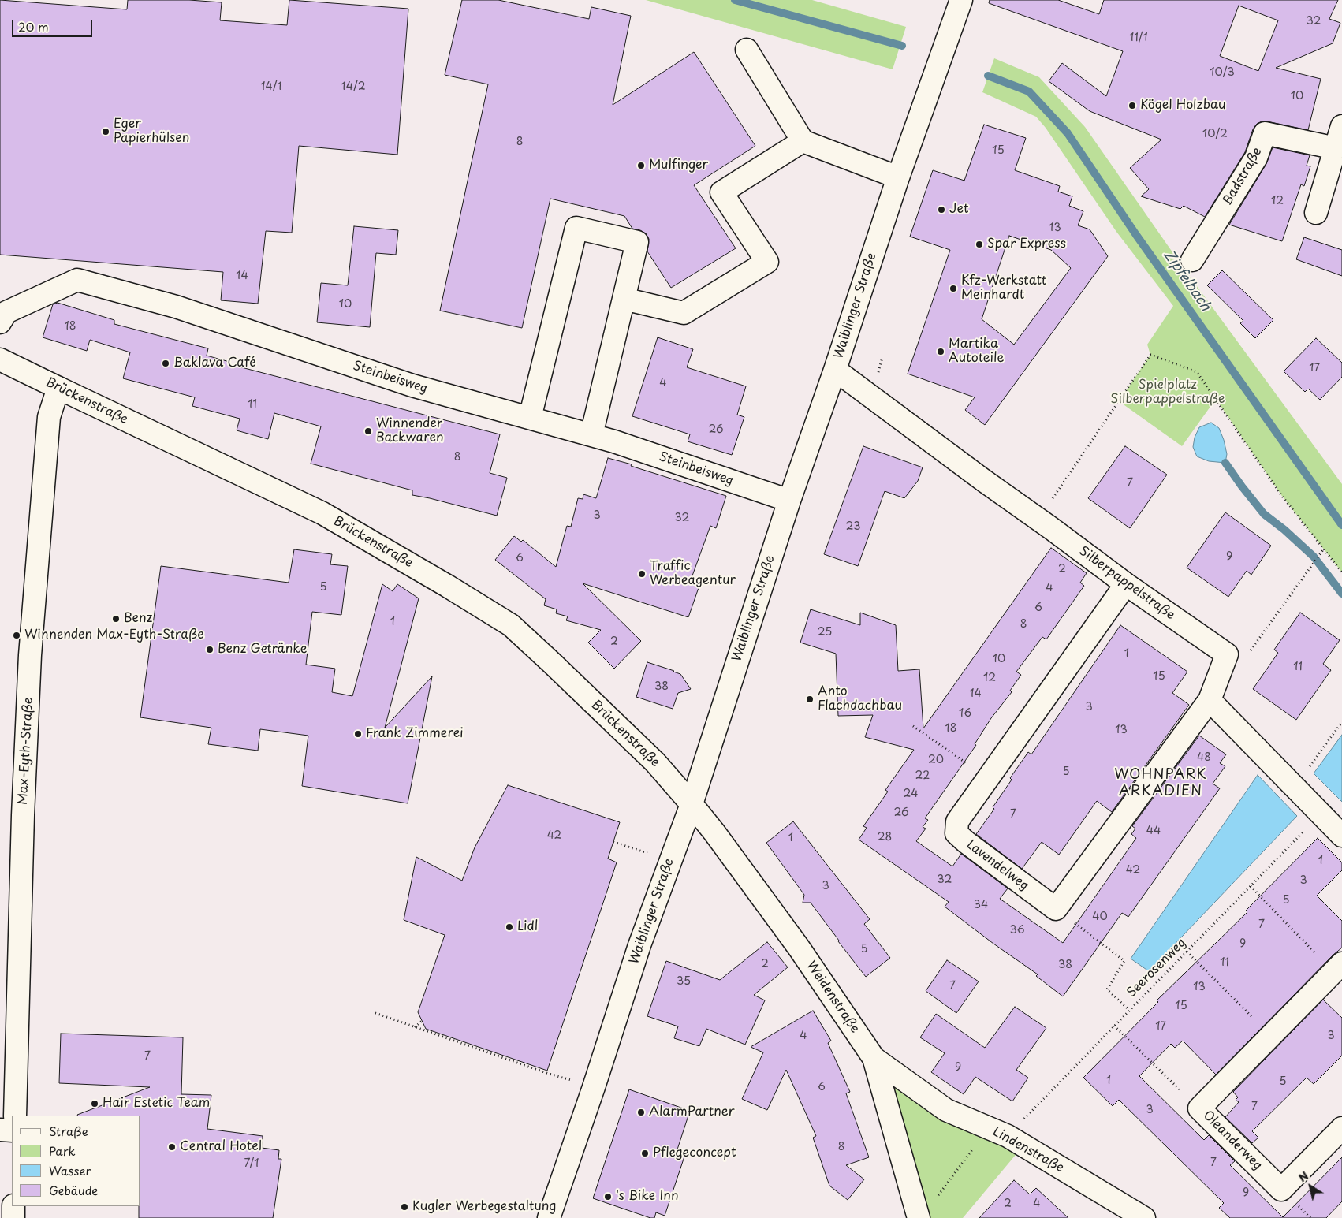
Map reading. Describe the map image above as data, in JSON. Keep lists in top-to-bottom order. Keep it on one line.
{"streets":{"street":["Badstraße","Waiblinger Straße","Steinbeisweg","Brückenstraße","Silberpappelstraße","Max-Eyth-Straße","Lavendelweg","Weidenstraße","Oleanderweg","Lindenstraße"],"path":["Seerosenweg"]},"crossings":[["Waiblinger Straße","Steinbeisweg"],["Waiblinger Straße","Brückenstraße"],["Waiblinger Straße","Silberpappelstraße"],["Waiblinger Straße","Weidenstraße"],["Brückenstraße","Max-Eyth-Straße"],["Brückenstraße","Weidenstraße"],["Silberpappelstraße","Lavendelweg"],["Seerosenweg","Lindenstraße"],["Weidenstraße","Lindenstraße"]],"districts":["WOHNPARK ARKADIEN"],"water":["Zipfelbach"],"parks":["Spielplatz Silberpappelstraße"],"places":["Kögel Holzbau","Eger Papierhülsen","Mulfinger","Jet","Spar Express","Kfz-Werkstatt Meinhardt","Martika Autoteile","Baklava Café","Winnender Backwaren","Traffic Werbeagentur","Benz","Winnenden Max-Eyth-Straße","Benz Getränke","Anto Flachdachbau","Frank Zimmerei","Lidl","Hair Estetic Team","AlarmPartner","Central Hotel","Pflegeconcept","'s Bike Inn","Kugler Werbegestaltung"],"house_numbers":["32","11/1","10/3","14/1","14/2","10","10/2","8","15","12","13","14","10","18","17","4","11","26","8","7","3","32","23","9","6","2","5","4","6","1","8","25","2","1","10","11","15","12","38","14","3","16","18","13","48","20","5","22","24","26","7","44","42","28","1","1","42","32","3","3","5","34","40","7","36","9","5","11","2","38","35","7","13","15","17","4","3","7","9","1","5","6","7","3","8","7","7/1","9","2","4"],"legend":["Straße","Park","Wasser","Gebäude"],"scale_bar":"20 m","north":"top left"}
